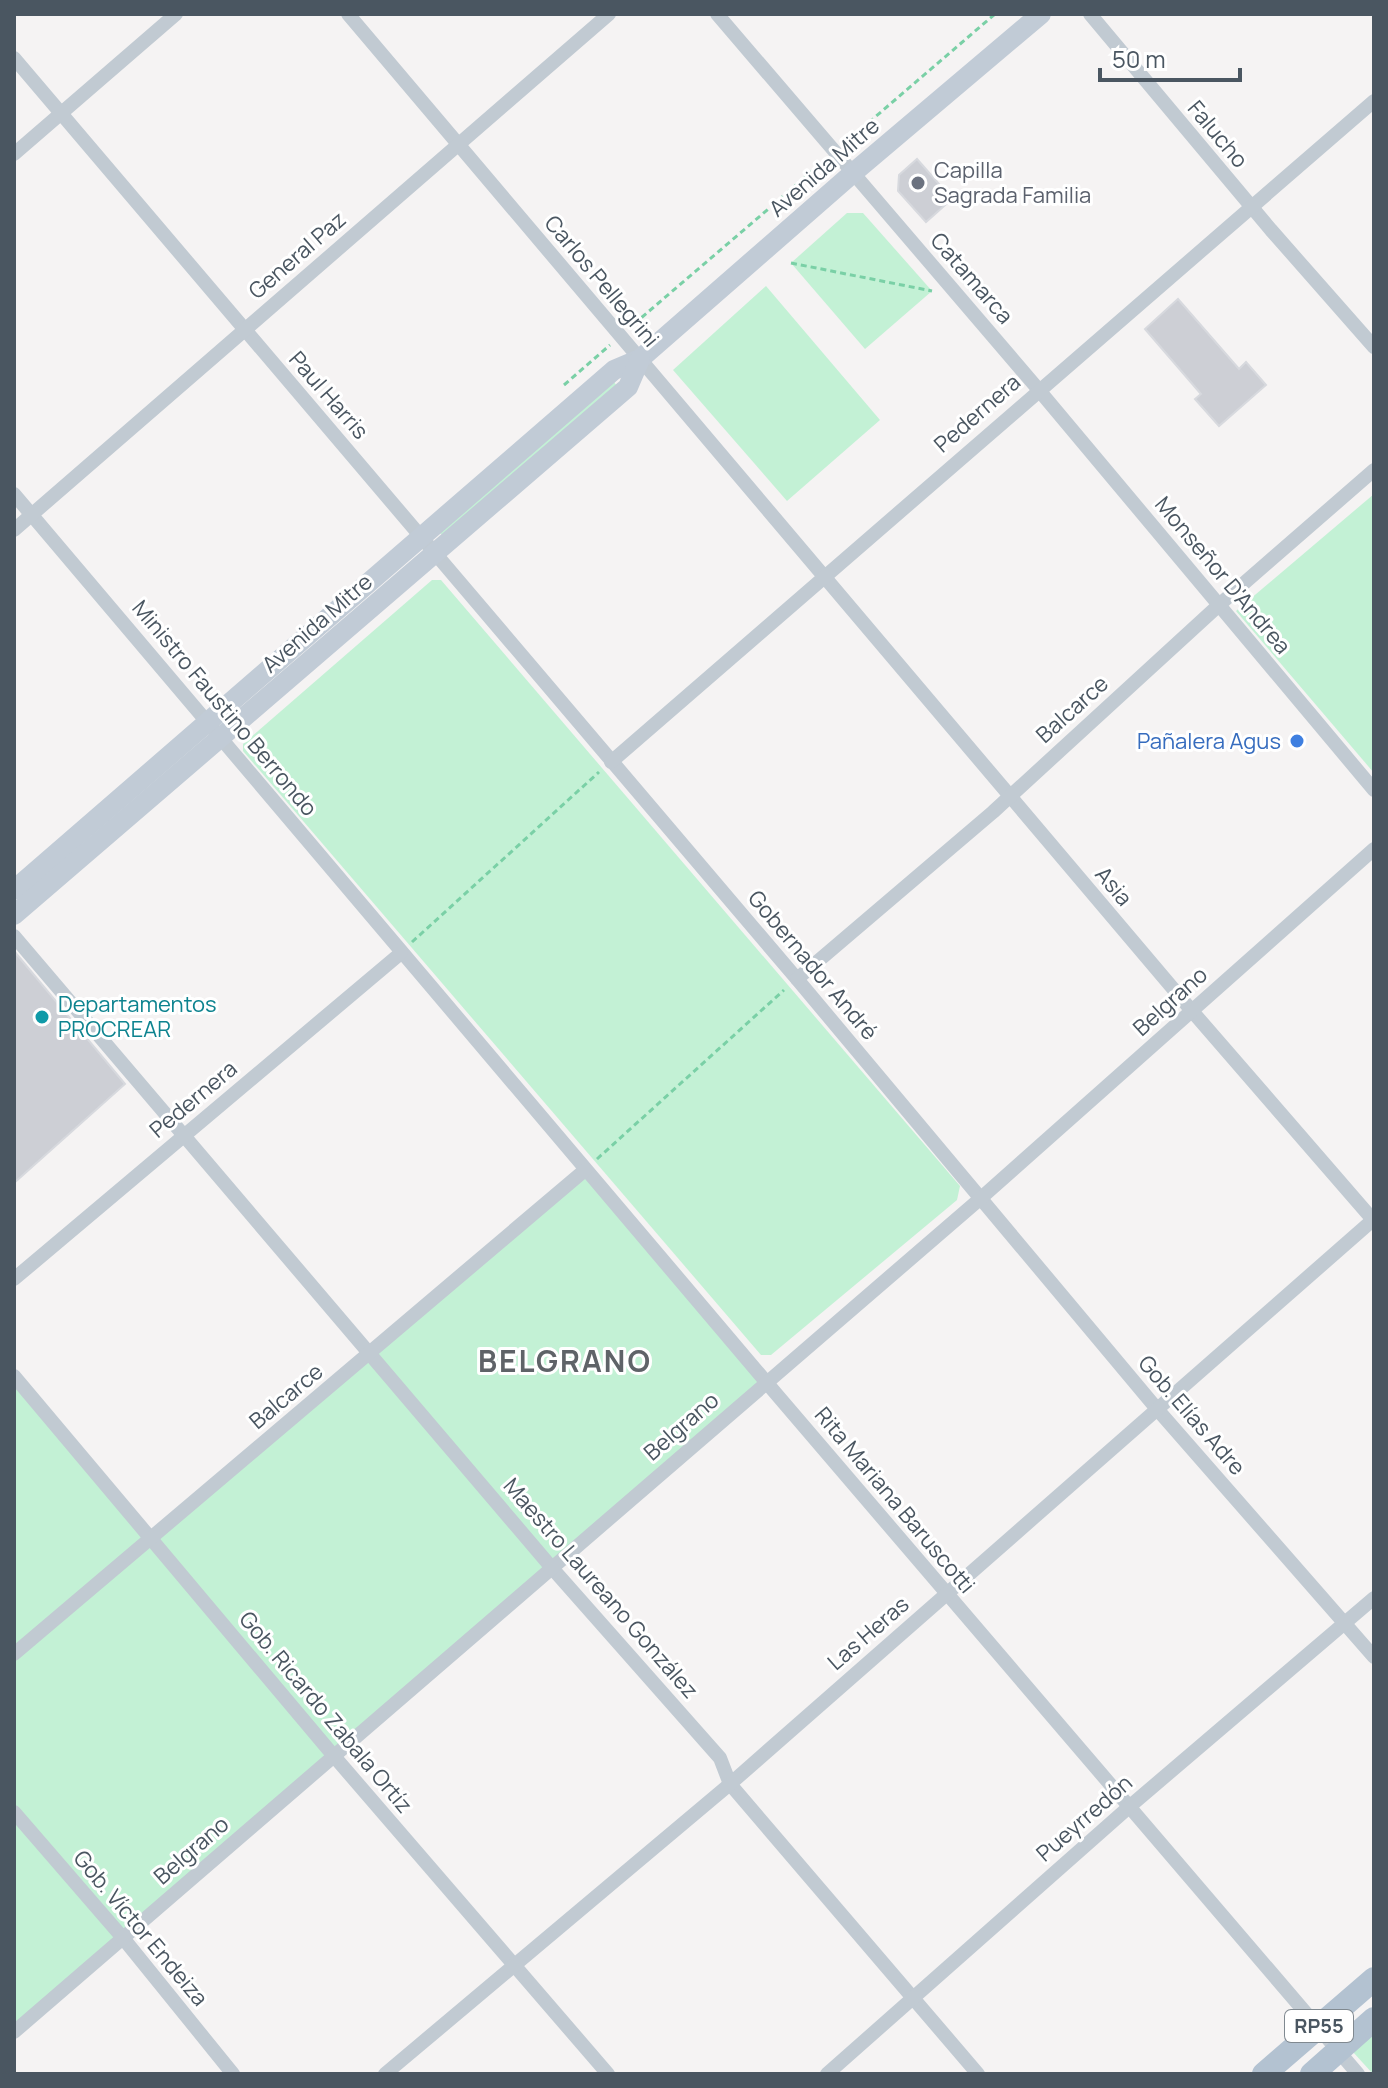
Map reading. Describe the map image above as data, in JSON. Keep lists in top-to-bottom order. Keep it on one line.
{"streets":{"main road":["Avenida Mitre","RP55"],"street":["Falucho","General Paz","Catamarca","Carlos Pellegrini","Paul Harris","Pedernera","Monseñor D'Andrea","Ministro Faustino Berrondo","Balcarce","Asia","Gobernador André","Belgrano","Gob. Elías Adre","Rita Mariana Baruscotti","Maestro Laureano González","Las Heras","Gob. Ricardo Zabala Ortíz","Pueyrredón","Gob. Víctor Endeiza"]},"crossings":[["Falucho","Pedernera"],["Avenida Mitre","Catamarca"],["Avenida Mitre","Carlos Pellegrini"],["Avenida Mitre","Paul Harris"],["Avenida Mitre","Ministro Faustino Berrondo"],["General Paz","Carlos Pellegrini"],["General Paz","Paul Harris"],["General Paz","Ministro Faustino Berrondo"],["Catamarca","Pedernera"],["Catamarca","Monseñor D'Andrea"],["Carlos Pellegrini","Pedernera"],["Carlos Pellegrini","Asia"],["Paul Harris","Pedernera"],["Paul Harris","Gobernador André"],["Pedernera","Monseñor D'Andrea"],["Pedernera","Ministro Faustino Berrondo"],["Pedernera","Asia"],["Pedernera","Gobernador André"],["Pedernera","Rita Mariana Baruscotti"],["Pedernera","Maestro Laureano González"],["Monseñor D'Andrea","Balcarce"],["Ministro Faustino Berrondo","Rita Mariana Baruscotti"],["Balcarce","Asia"],["Balcarce","Gobernador André"],["Balcarce","Rita Mariana Baruscotti"],["Balcarce","Maestro Laureano González"],["Balcarce","Gob. Ricardo Zabala Ortíz"],["Asia","Belgrano"],["Asia","Las Heras"],["Gobernador André","Belgrano"],["Gobernador André","Gob. Elías Adre"],["Belgrano","Gob. Elías Adre"],["Belgrano","Rita Mariana Baruscotti"],["Belgrano","Maestro Laureano González"],["Belgrano","Gob. Ricardo Zabala Ortíz"],["Belgrano","Gob. Víctor Endeiza"],["Gob. Elías Adre","Las Heras"],["Gob. Elías Adre","Pueyrredón"],["Rita Mariana Baruscotti","Las Heras"],["Rita Mariana Baruscotti","Pueyrredón"],["Rita Mariana Baruscotti","RP55"],["Maestro Laureano González","Las Heras"],["Maestro Laureano González","Pueyrredón"],["Las Heras","Gob. Ricardo Zabala Ortíz"]],"districts":["BELGRANO"],"places":["Capilla Sagrada Familia","Pañalera Agus","Departamentos PROCREAR"],"scale_bar":"50 m"}
